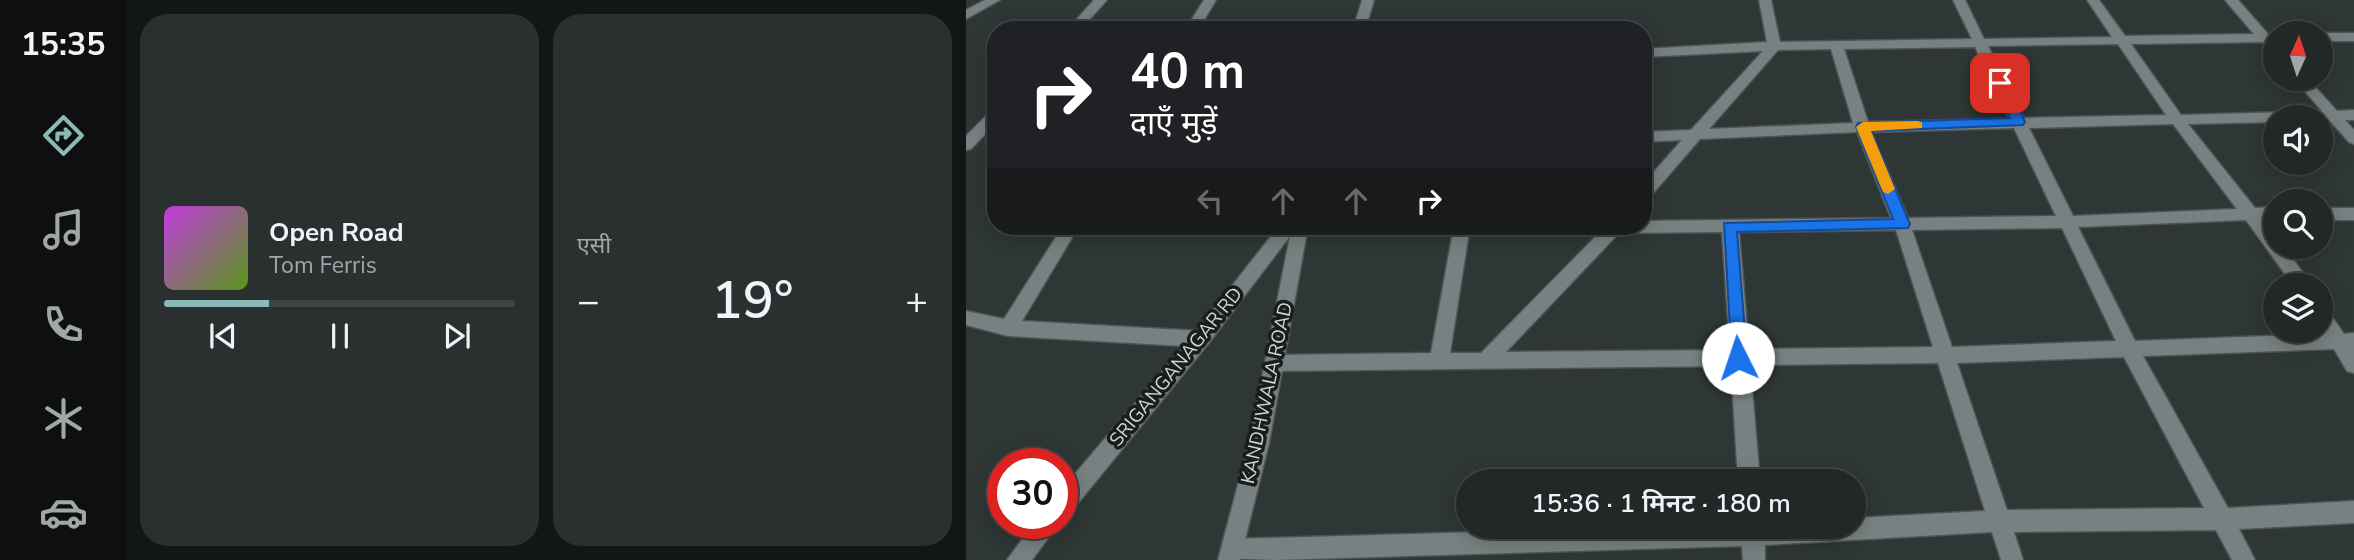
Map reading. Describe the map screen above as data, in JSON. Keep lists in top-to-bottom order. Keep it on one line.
{"streets":{"street":["SRIGANGANAGAR RD","KANDHWALA ROAD"]},"north":"top","page":{"tabs":"15:35","tile":"एसी","turn":["40 m","दाएँ मुड़ें"],"song":["Open Road","Tom Ferris"],"heat":["−","19°","+"],"limit":"30","trip":"15:36 · 1 मिनट · 180 m"}}
